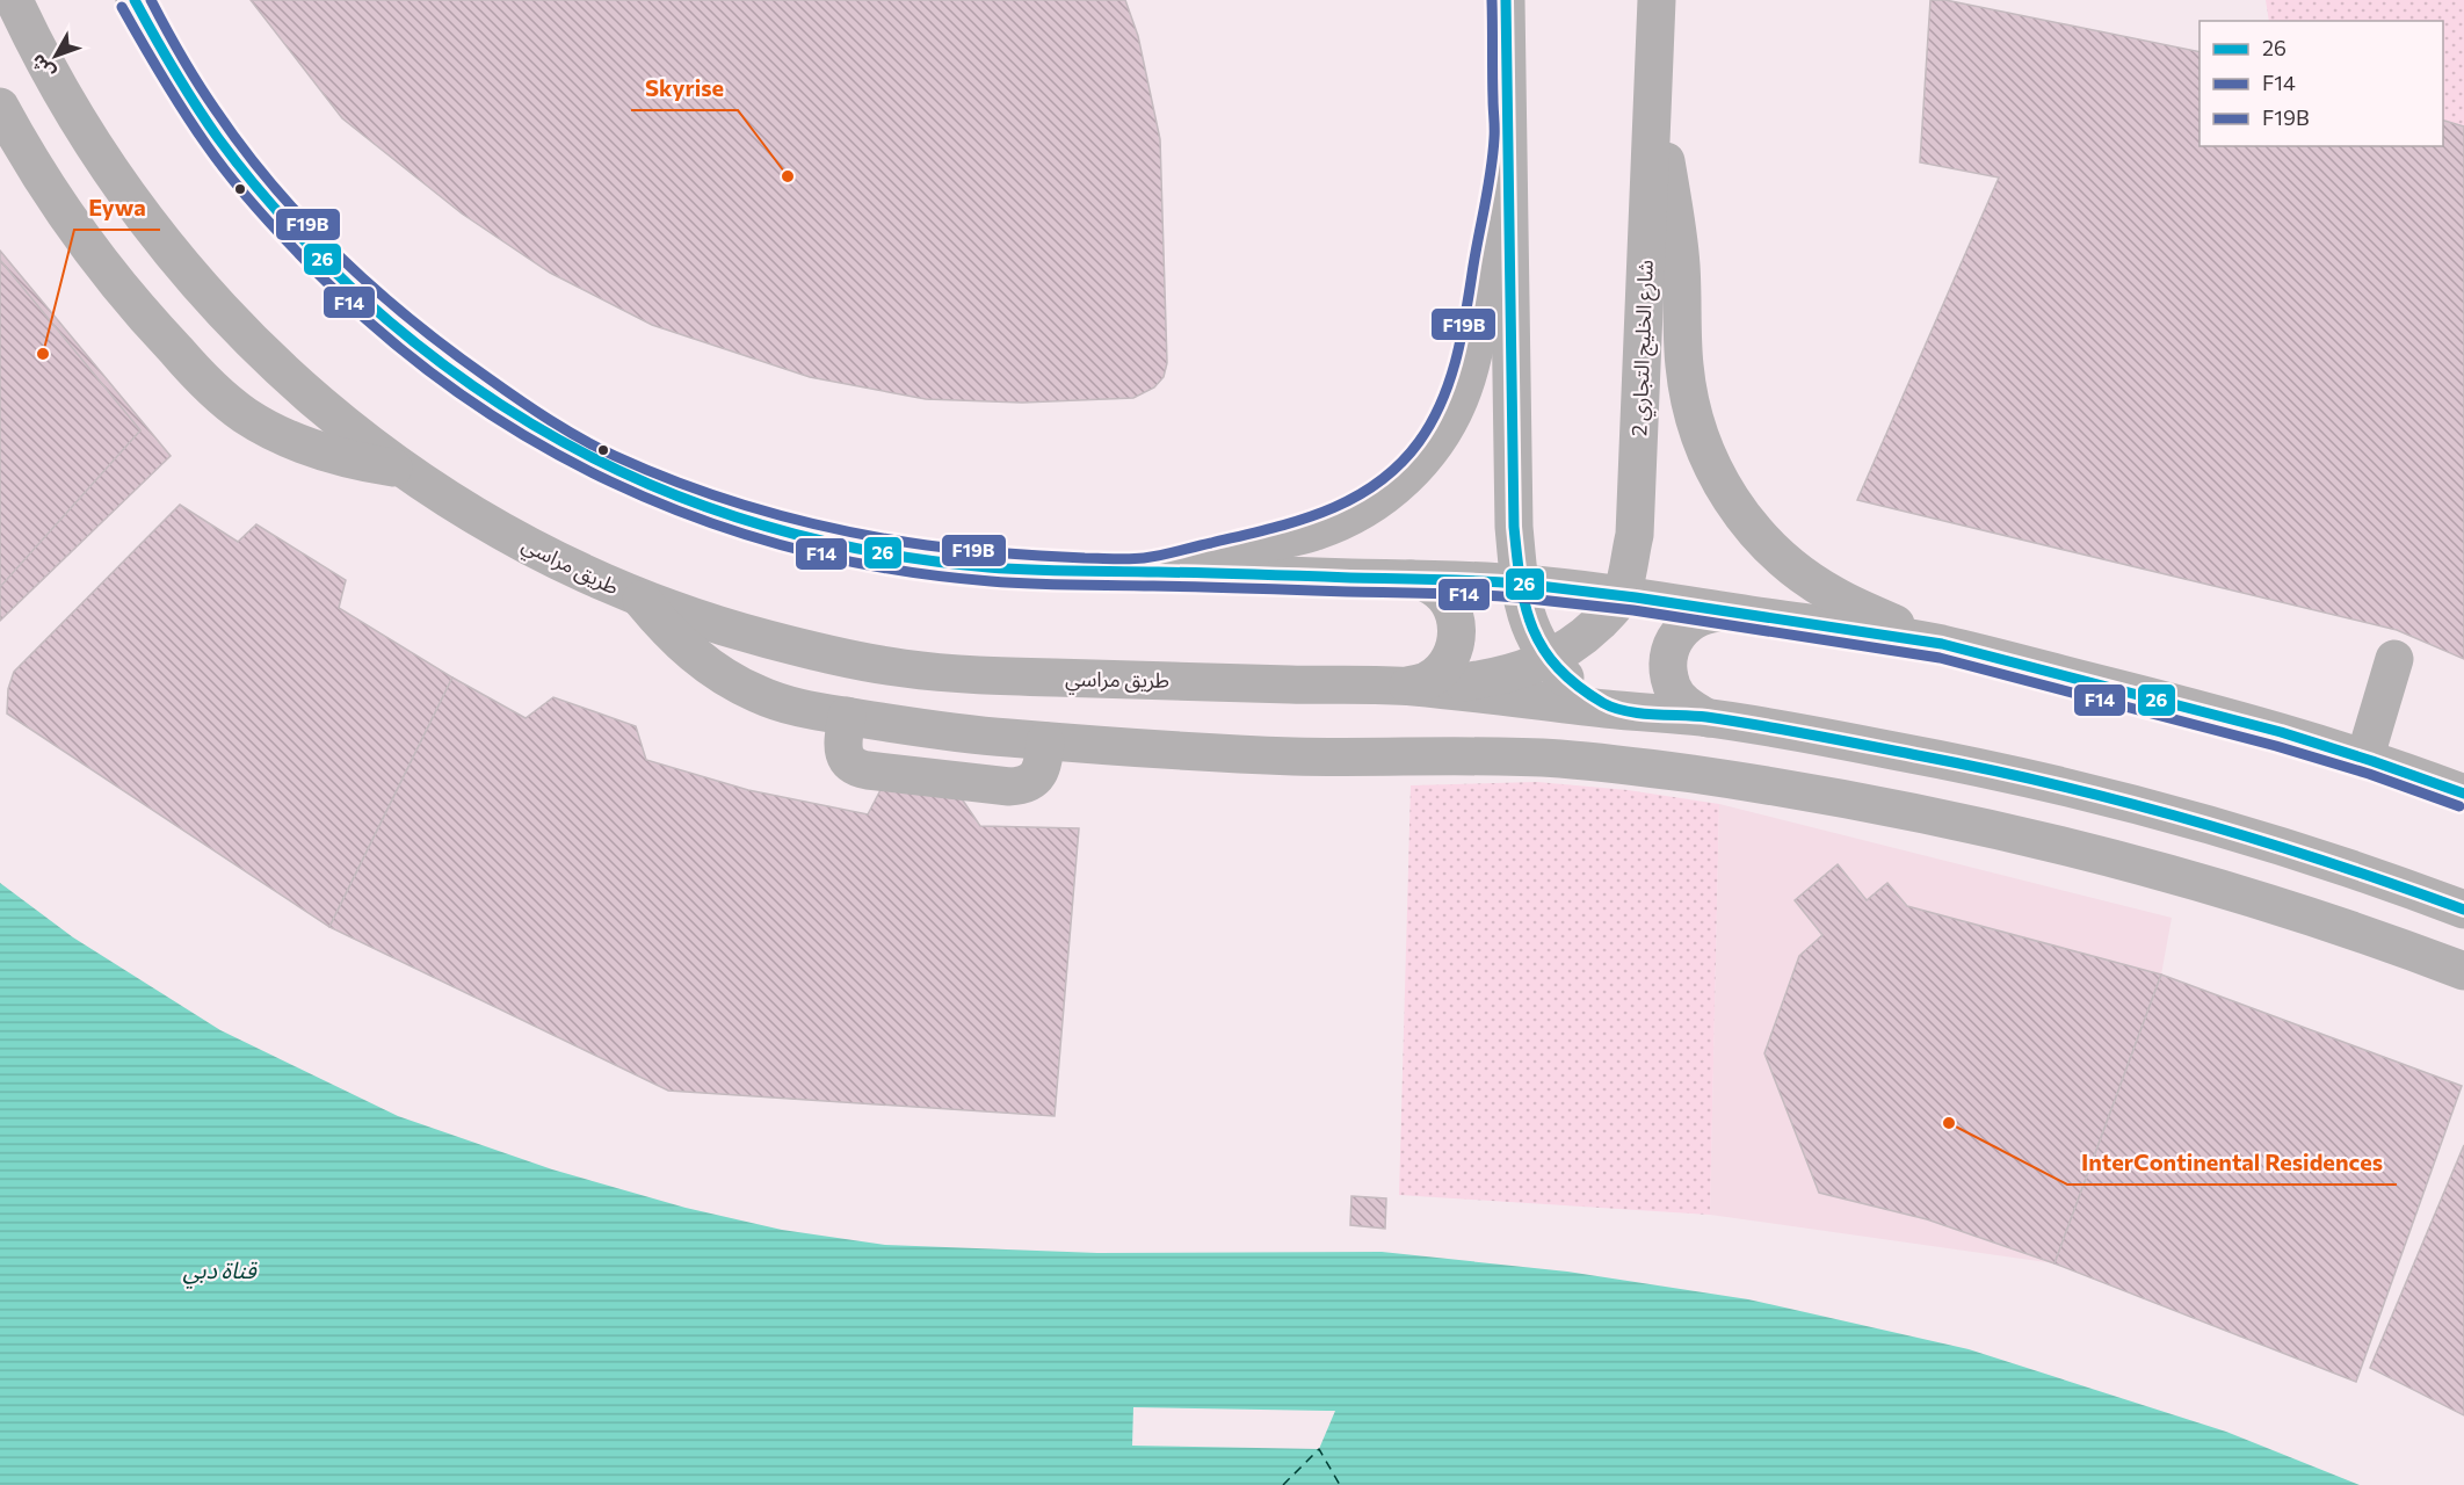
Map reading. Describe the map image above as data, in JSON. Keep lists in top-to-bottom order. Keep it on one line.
{"streets":{"street":["شارع الخليج التجاري 2","طريق مراسي"]},"crossings":[["شارع الخليج التجاري 2","طريق مراسي"]],"water":["قناة دبي"],"places":["Skyrise","Eywa","InterContinental Residences"],"lines":["transit line 26","transit line F19B","transit line F14"],"legend":["26","F14","F19B"],"north":"bottom left"}
